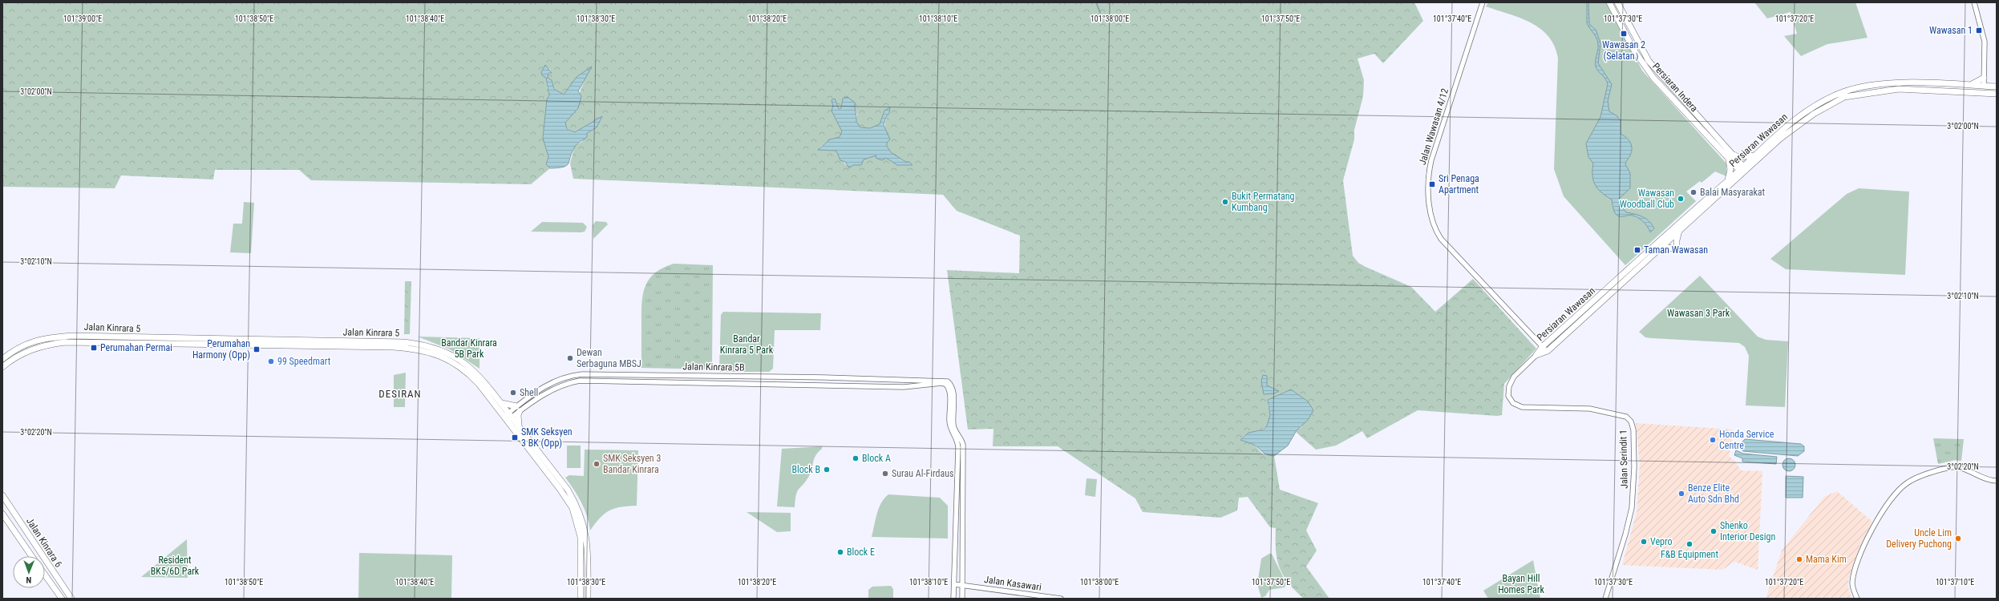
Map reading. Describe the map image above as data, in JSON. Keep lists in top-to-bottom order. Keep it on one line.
{"streets":{"main road":["Persiaran Indera","Persiaran Wawasan","Jalan Kinrara 5","Jalan Kinrara 6"],"street":["Jalan Wawasan 4/12","Jalan Kinrara 5B","Jalan Serindit 1","Jalan Kasawari"]},"crossings":[["Persiaran Indera","Persiaran Wawasan"],["Jalan Wawasan 4/12","Persiaran Wawasan"],["Persiaran Wawasan","Jalan Serindit 1"],["Jalan Kinrara 5","Jalan Kinrara 5B"]],"districts":["DESIRAN"],"parks":["Wawasan 3 Park","Bandar Kinrara 5 Park","Bandar Kinrara 5B Park","Resident BK5/6D Park","Bayan Hill Homes Park"],"places":{"transit":["Wawasan 1","Wawasan 2 (Selatan）","Sri Penaga Apartment","Taman Wawasan","Perumahan Permai","Perumahan Harmony (Opp)","SMK Seksyen 3 BK (Opp)"],"other":["Balai Masyarakat","Wawasan Woodball Club","Bukit Permatang Kumbang","Dewan Serbaguna MBSJ","99 Speedmart","Shell","Honda Service Centre","Block A","SMK Seksyen 3 Bandar Kinrara","Block B","Surau Al-Firdaus","Benze Elite Auto Sdn Bhd","Shenko Interior Design","Uncle Lim Delivery Puchong","Vepro","F&B Equipment","Block E","Mama Kim"]},"north":"bottom","coordinates":["101°39'00\"E","101°38'50\"E","101°38'40\"E","101°38'30\"E","101°38'20\"E","101°38'10\"E","101°38'00\"E","101°37'50\"E","101°37'40\"E","101°37'30\"E","101°37'20\"E","3°02'00\"N","3°02'10\"N","3°02'20\"N","101°37'10\"E"]}
